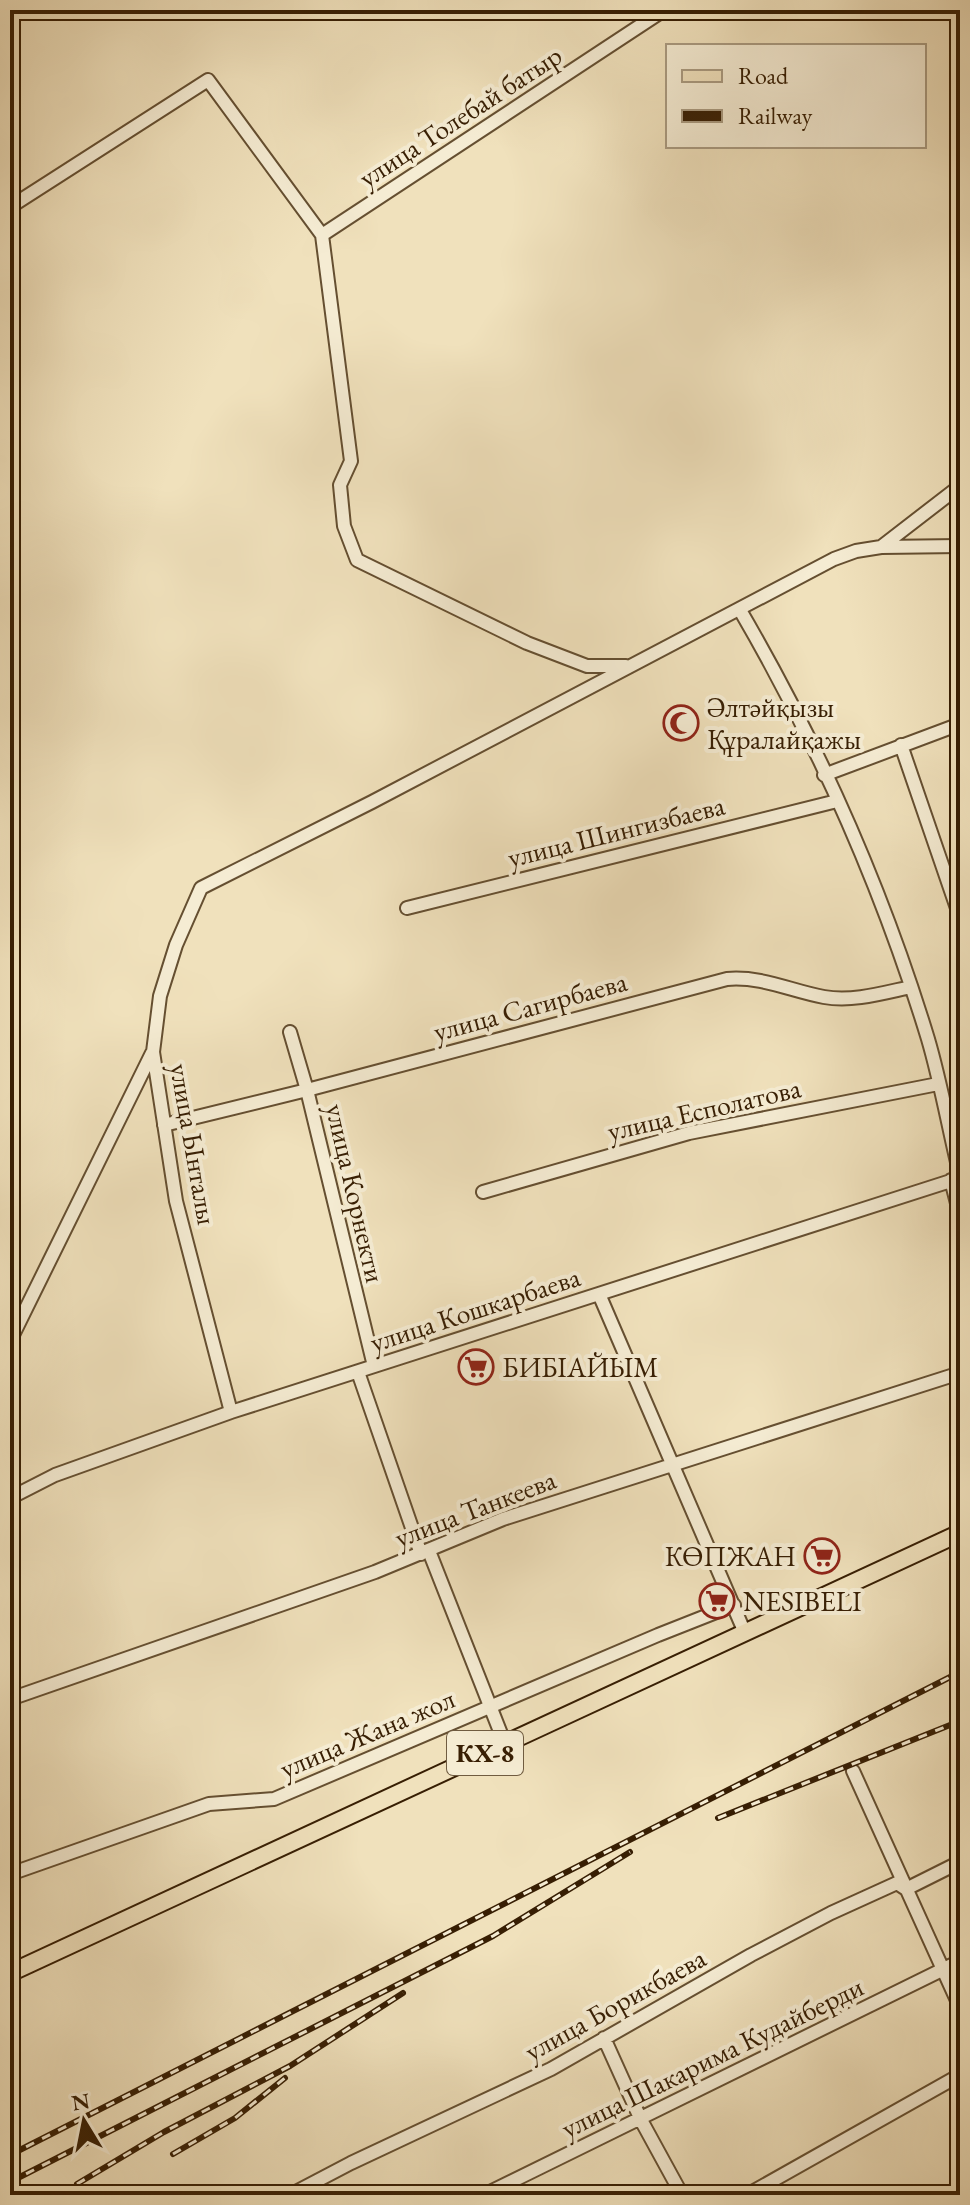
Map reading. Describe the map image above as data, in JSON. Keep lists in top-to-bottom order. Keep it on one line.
{"streets":{"main road":["КХ-8"],"street":["улица Толебай батыр","улица Шингизбаева","улица Сагирбаева","улица Есполатова","улица Ынталы","улица Корнекти","улица Кошкарбаева","улица Танкеева","улица Жана жол","улица Борикбаева","улица Шакарима Кудайберди"]},"crossings":[["улица Сагирбаева","улица Ынталы"],["улица Сагирбаева","улица Корнекти"],["улица Ынталы","улица Кошкарбаева"],["улица Корнекти","улица Кошкарбаева"]],"places":{"mosque":["Әлтәйқызы Құралайқажы"],"supermarket":["БИБІАЙЫМ","КӨПЖАН","NESIBELI"]},"legend":["Road","Railway"],"north":"top"}
